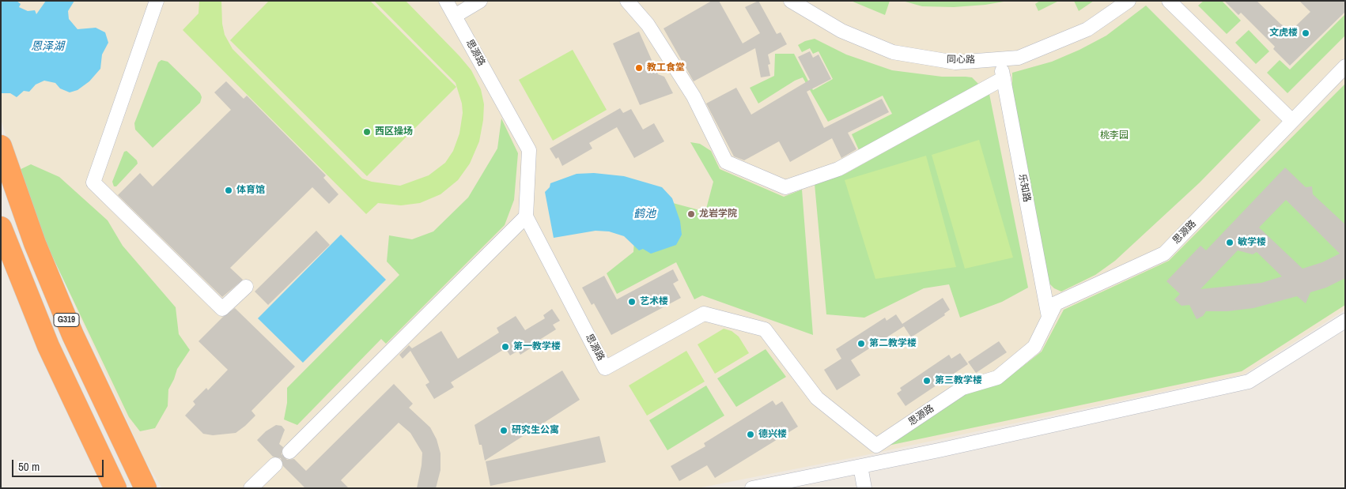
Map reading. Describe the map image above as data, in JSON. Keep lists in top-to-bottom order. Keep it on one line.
{"streets":{"highway":["G319"],"street":["思源路","同心路","乐知路"]},"crossings":[["思源路","乐知路"],["同心路","乐知路"]],"water":["恩泽湖","鹤池"],"parks":["桃李园"],"places":["文虎楼","教工食堂","西区操场","体育馆","龙岩学院","敏学楼","艺术楼","第二教学楼","第一教学楼","第三教学楼","研究生公寓","德兴楼"],"scale_bar":"50 m"}
